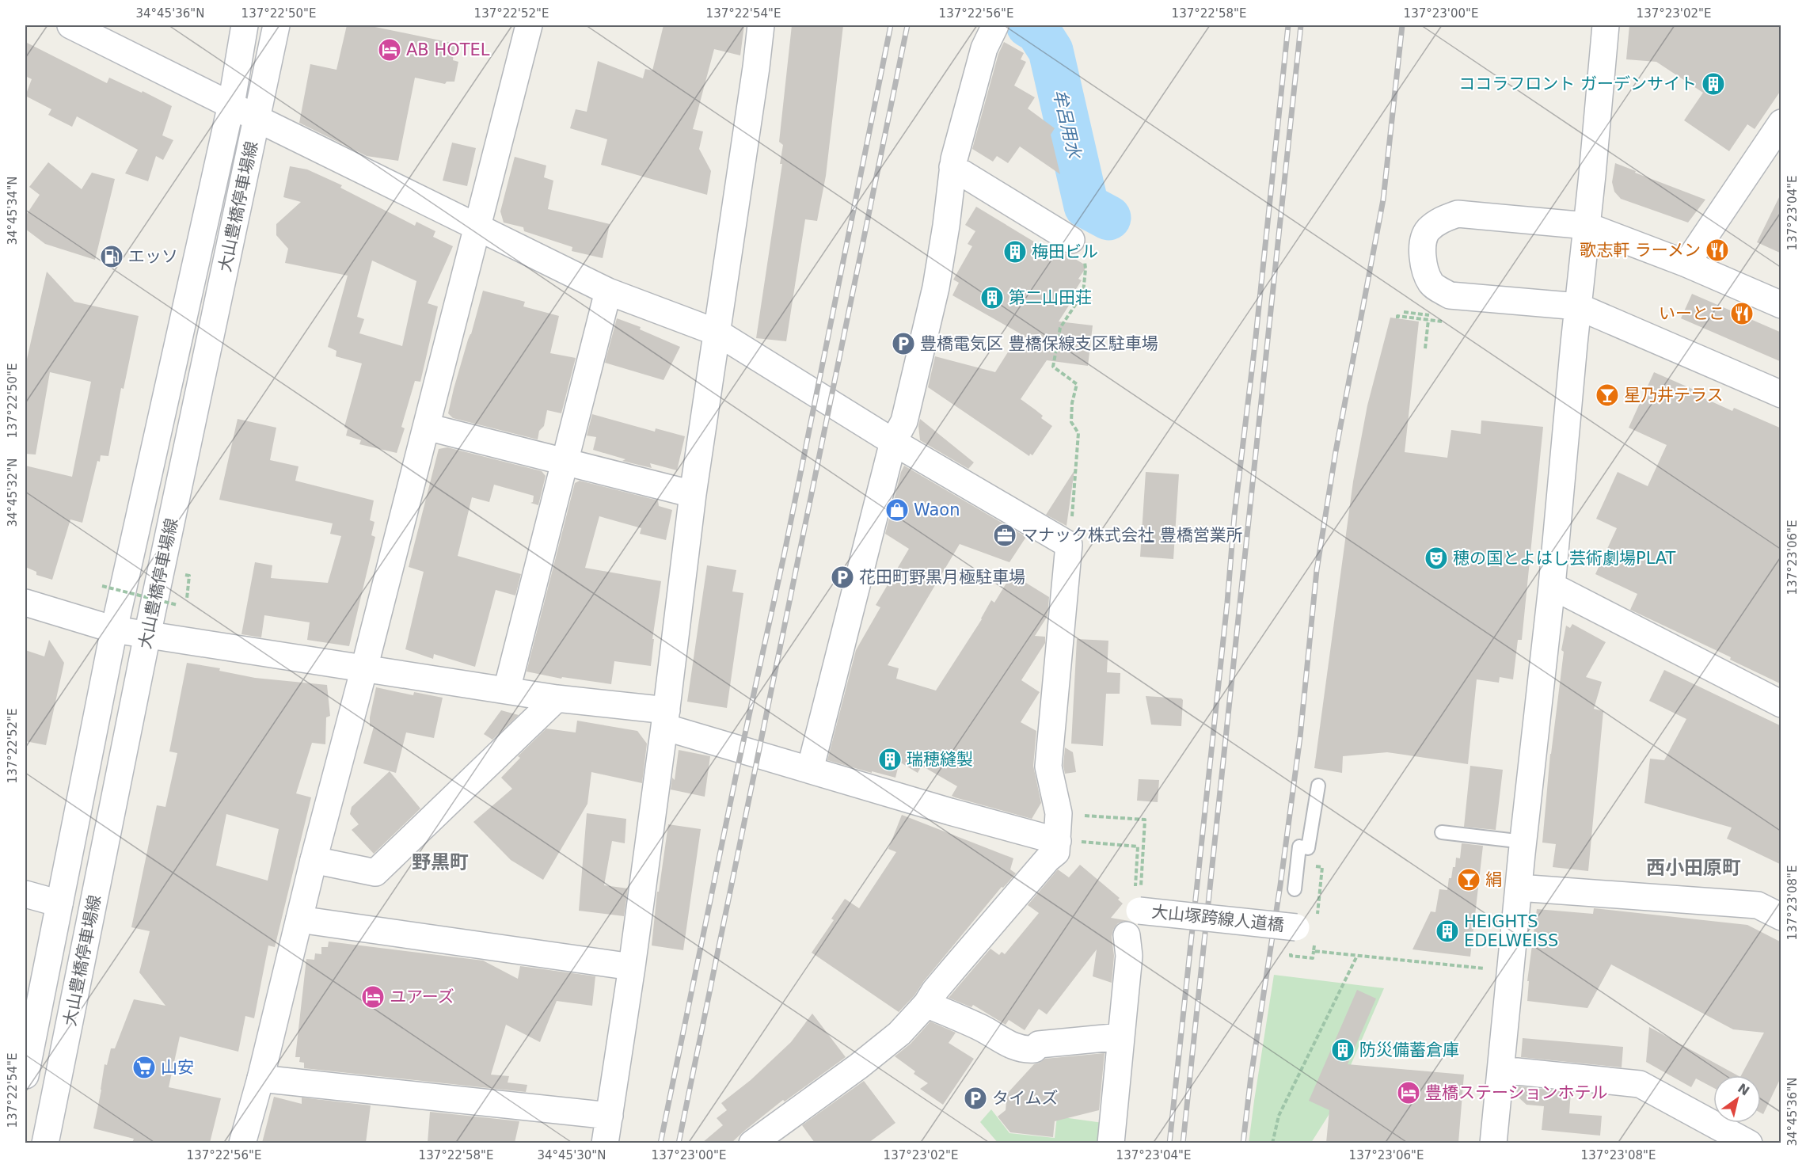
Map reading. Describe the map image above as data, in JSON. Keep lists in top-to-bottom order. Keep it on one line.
{"streets":{"street":["大山豊橋停車場線","大山塚跨線人道橋"]},"districts":["野黒町","西小田原町"],"water":["牟呂用水"],"places":{"hotel":["AB HOTEL","ユアーズ","豊橋ステーションホテル"],"building":["ココラフロント ガーデンサイト","梅田ビル","第二山田荘","瑞穂縫製","HEIGHTS EDELWEISS","防災備蓄倉庫"],"restaurant":["歌志軒 ラーメン","いーとこ"],"fuel station":["エッソ"],"parking":["豊橋電気区 豊橋保線支区駐車場","花田町野黒月極駐車場","タイムズ"],"bar":["星乃井テラス","絹"],"shop":["Waon"],"office":["マナック株式会社 豊橋営業所"],"theatre":["穂の国とよはし芸術劇場PLAT"],"supermarket":["山安"]},"north":"top right","coordinates":["34°45'36\"N","137°22'50\"E","137°22'52\"E","137°22'54\"E","137°22'56\"E","137°22'58\"E","137°23'00\"E","137°23'02\"E","34°45'34\"N","137°23'04\"E","34°45'32\"N","137°23'06\"E","137°23'08\"E","34°45'30\"N"]}
